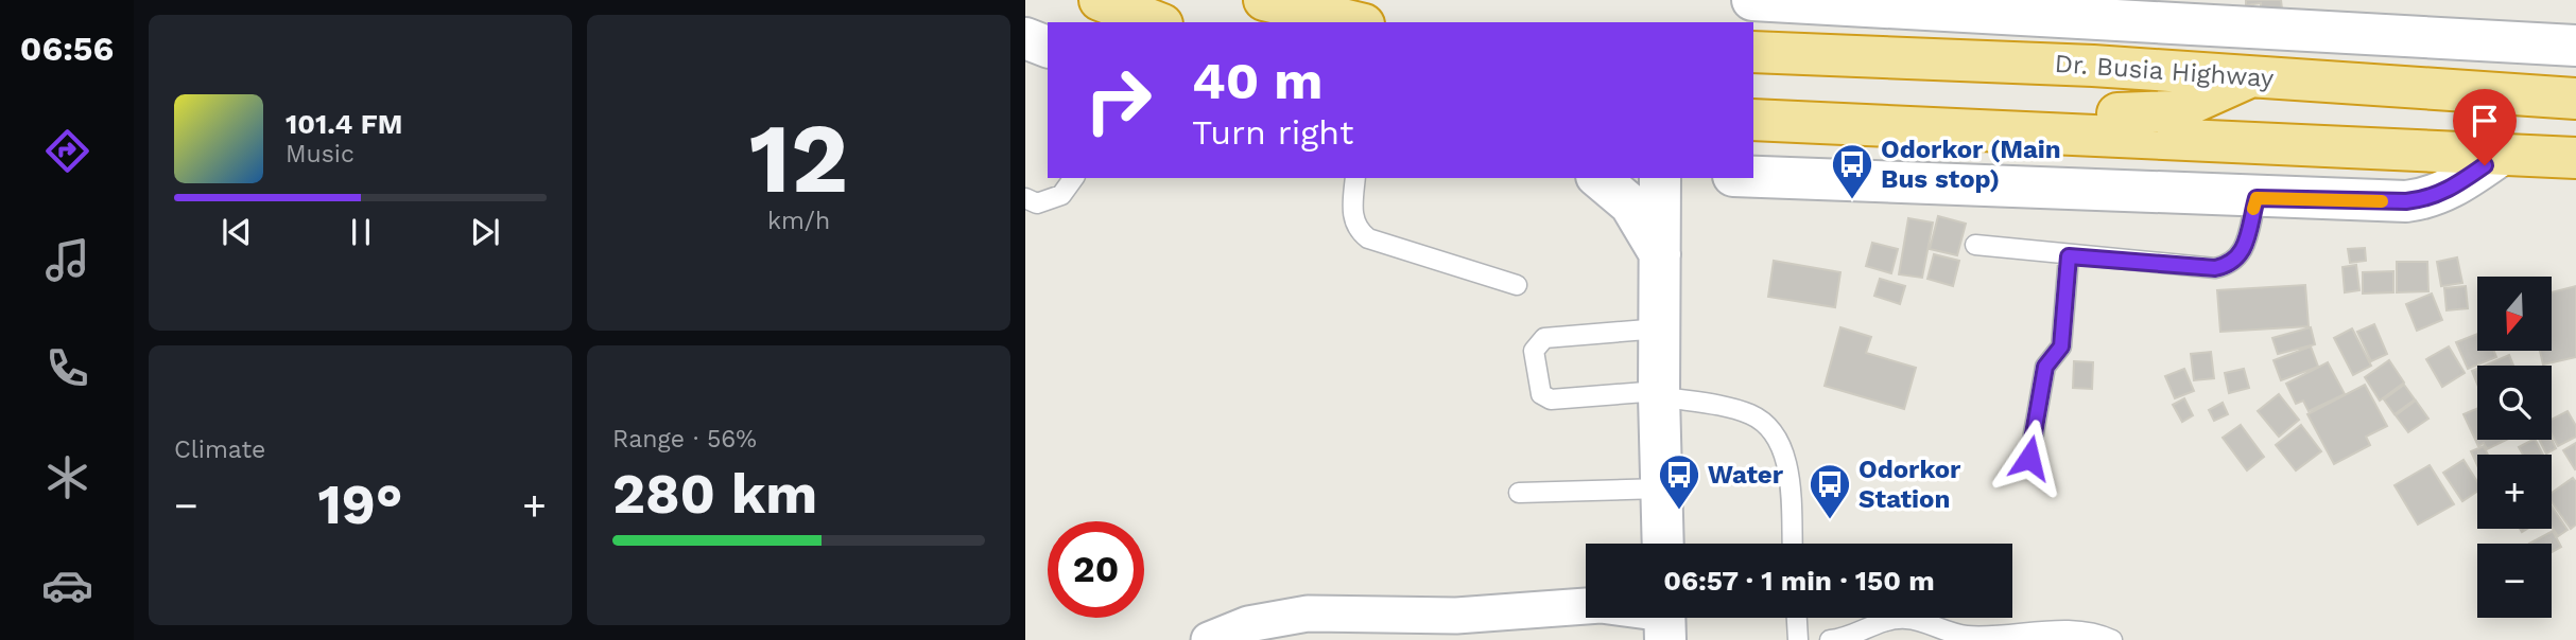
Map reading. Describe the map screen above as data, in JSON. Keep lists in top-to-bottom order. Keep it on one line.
{"streets":{"highway":["Dr. Busia Highway"]},"places":{"bus stop":["Odorkor (Main Bus stop)","Water","Odorkor Station"]},"north":"bottom","page":{"tabs":"06:56","tile":[["12","km/h"],"Climate",["Range · 56%","280 km"]],"turn":["40 m","Turn right"],"song":["101.4 FM","Music"],"map_buttons":["+","−"],"heat":["−","19°","+"],"limit":"20","trip":"06:57 · 1 min · 150 m"}}
